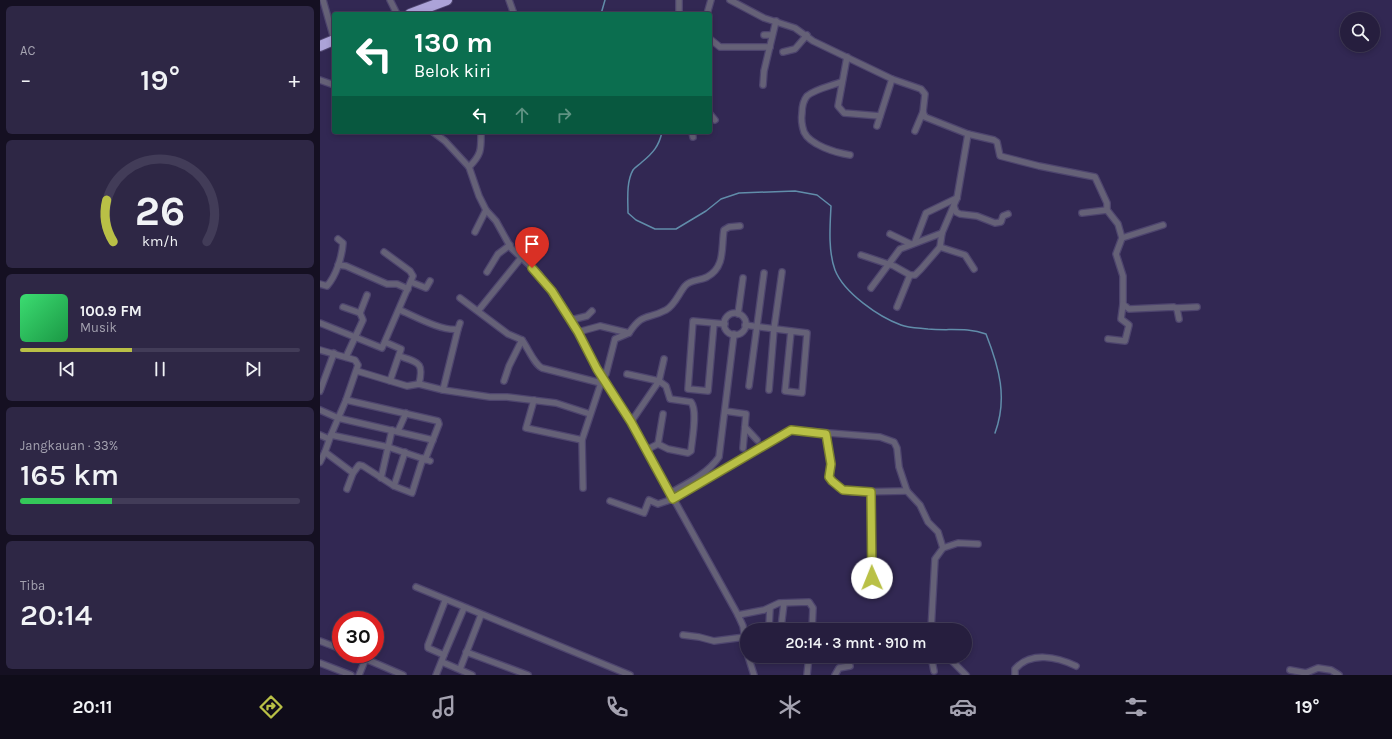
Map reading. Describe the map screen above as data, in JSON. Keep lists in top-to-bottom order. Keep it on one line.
{"page":{"tile":["AC",["Jangkauan · 33%","165 km"],["Tiba","20:14"]],"turn":["130 m","Belok kiri"],"heat":["−","19°","+"],"song":["100.9 FM","Musik"],"limit":"30","trip":"20:14 · 3 mnt · 910 m","tabs":["20:11","19°"],"gauge":["26","km/h"]}}
